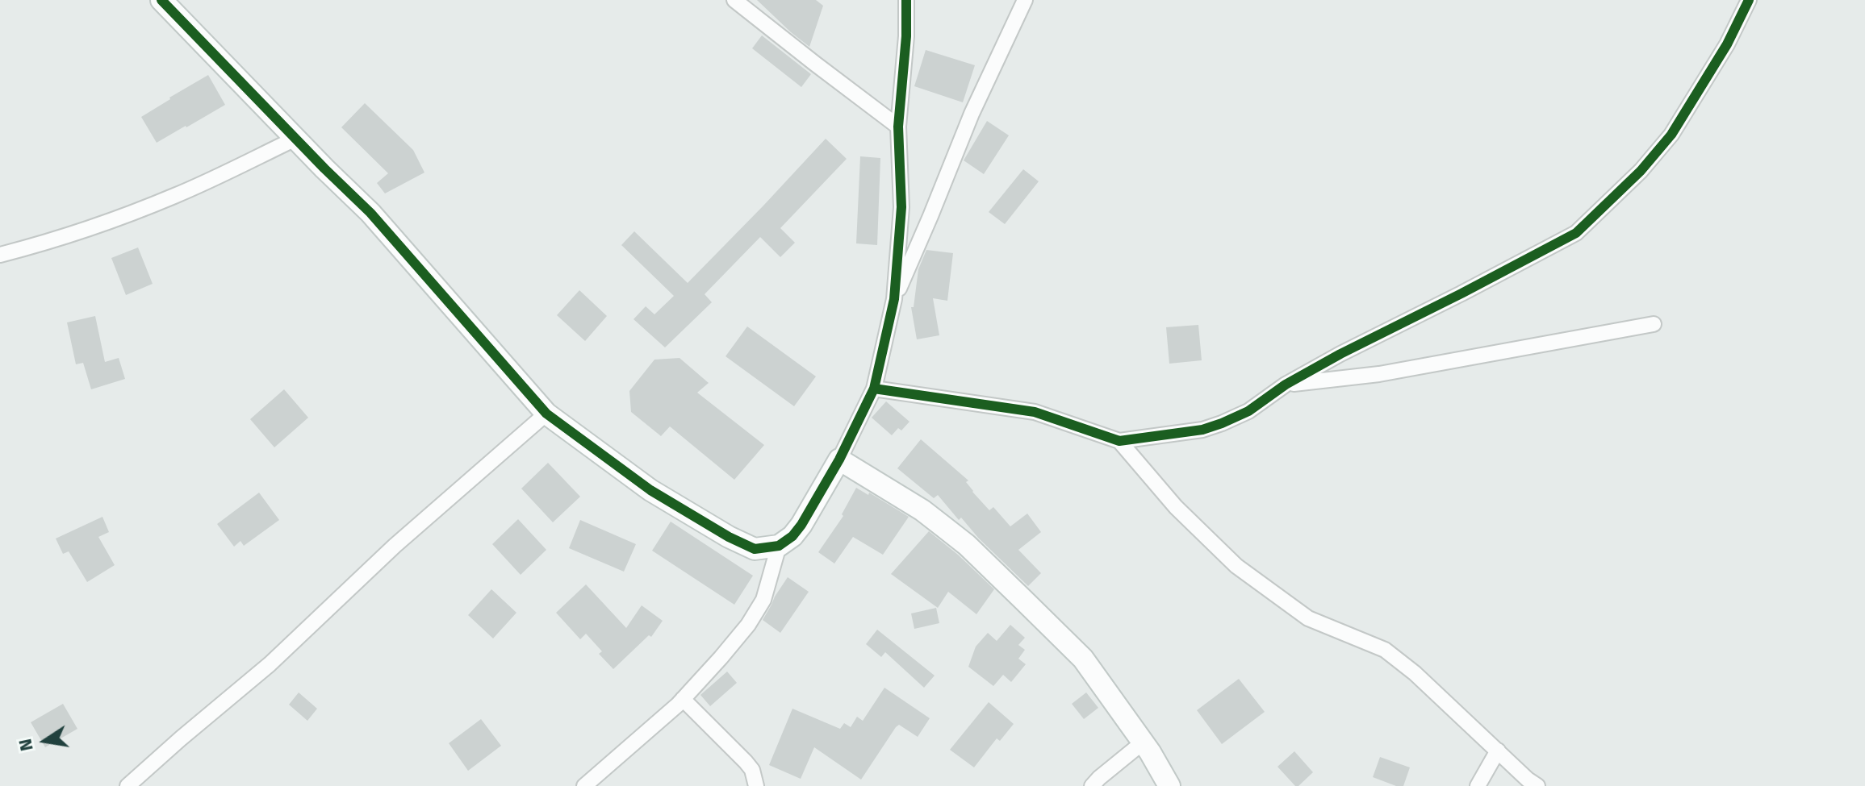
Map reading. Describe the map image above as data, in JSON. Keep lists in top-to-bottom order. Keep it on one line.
{"north":"left"}
